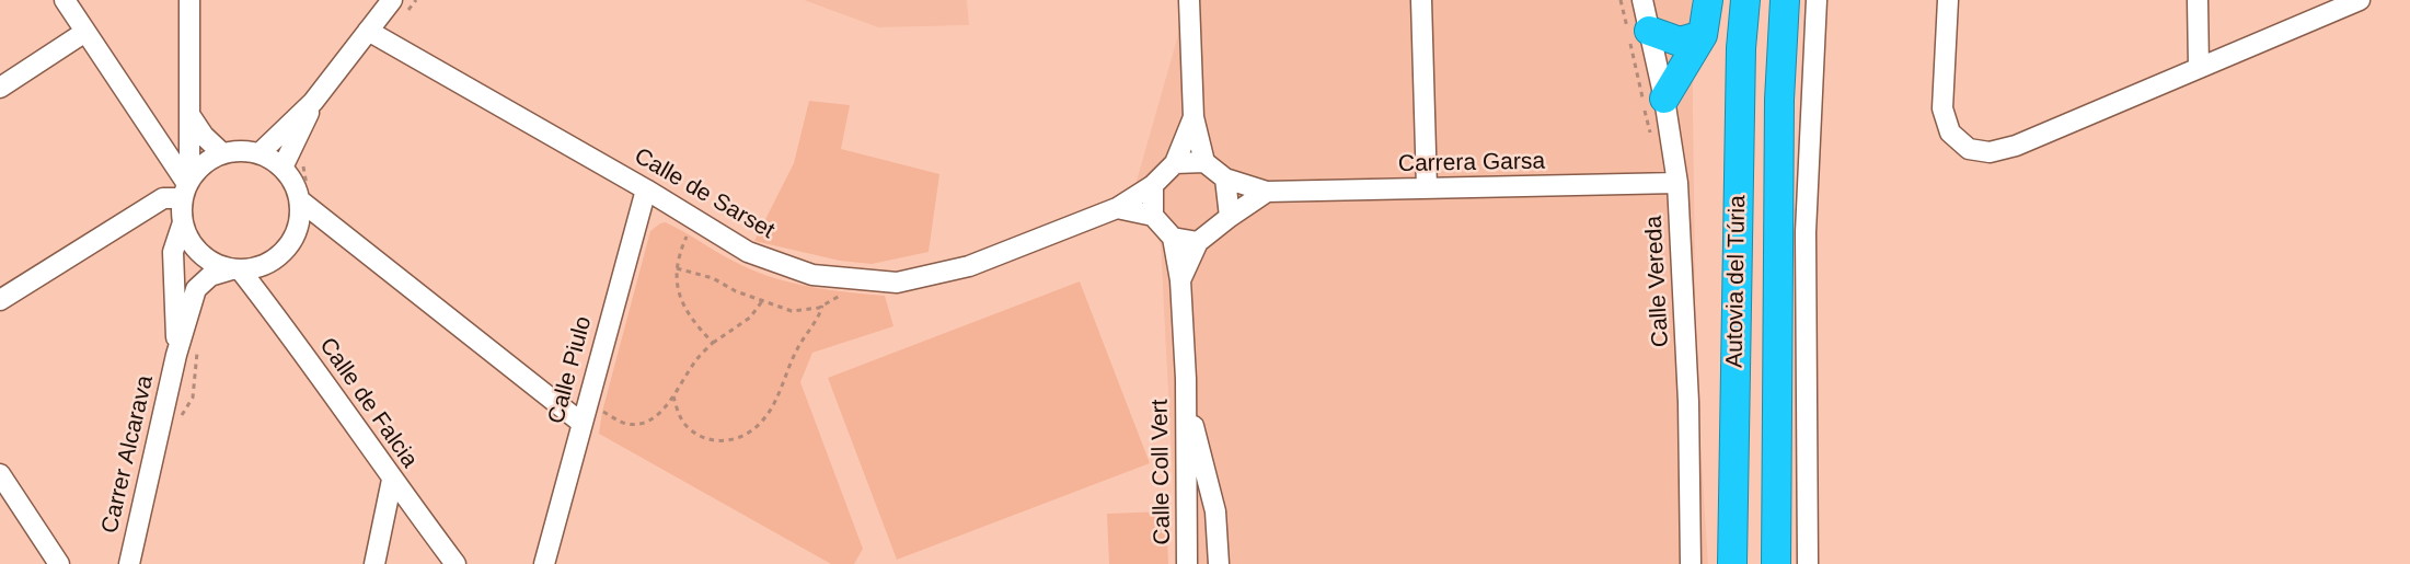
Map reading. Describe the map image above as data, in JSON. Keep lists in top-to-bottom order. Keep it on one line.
{"streets":{"highway":["Autovia del Túria"],"street":["Carrera Garsa","Calle de Sarset","Calle Vereda","Calle Piulo","Calle de Falcia","Carrer Alcarava","Calle Coll Vert"]},"crossings":[["Carrera Garsa","Calle de Sarset"],["Carrera Garsa","Calle Vereda"],["Carrera Garsa","Calle Coll Vert"],["Calle de Sarset","Calle Piulo"],["Calle de Sarset","Calle Coll Vert"],["Calle de Falcia","Carrer Alcarava"]]}
